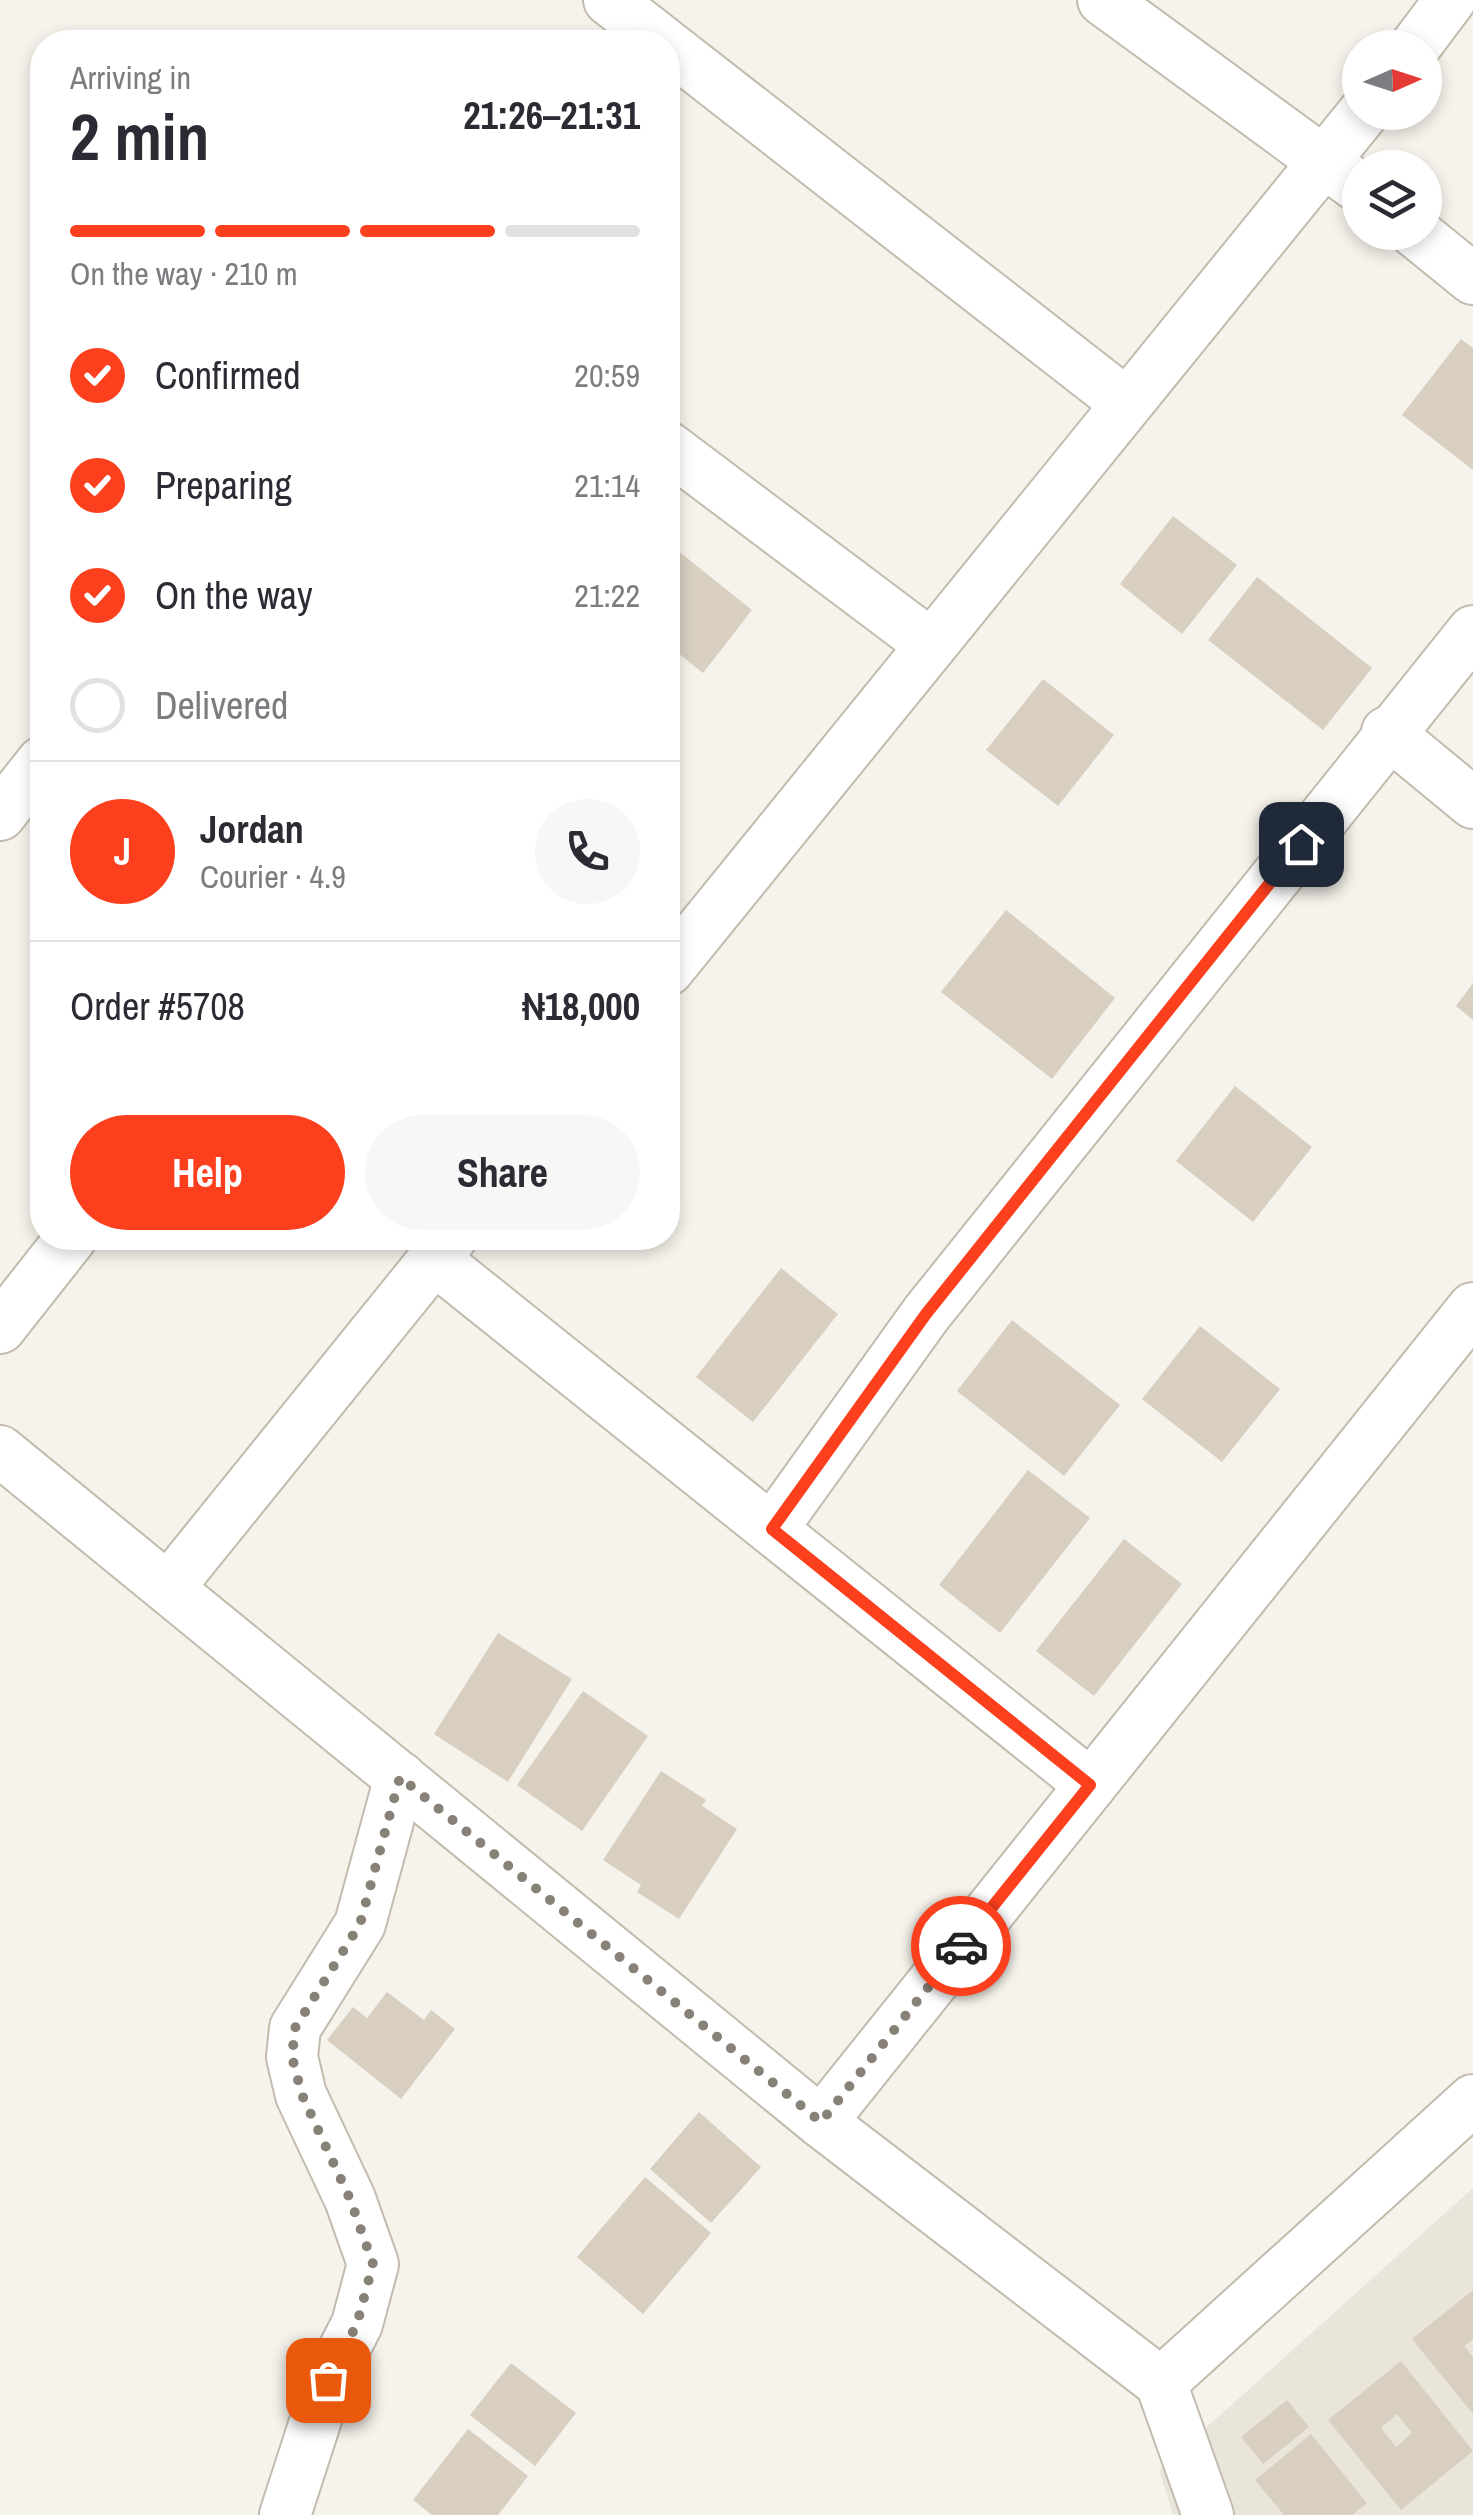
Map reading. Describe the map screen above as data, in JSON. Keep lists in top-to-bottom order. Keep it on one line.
{"north":"right","page":{"heading":["2 min","Arriving in","21:26–21:31"],"panel":["Jordan","Courier · 4.9","Order #5708","₦18,000"],"bar":"On the way · 210 m","list":[["Confirmed","20:59"],["Preparing","21:14"],["On the way","21:22"],"Delivered"],"round":"J","buttons":["Help","Share"]}}
